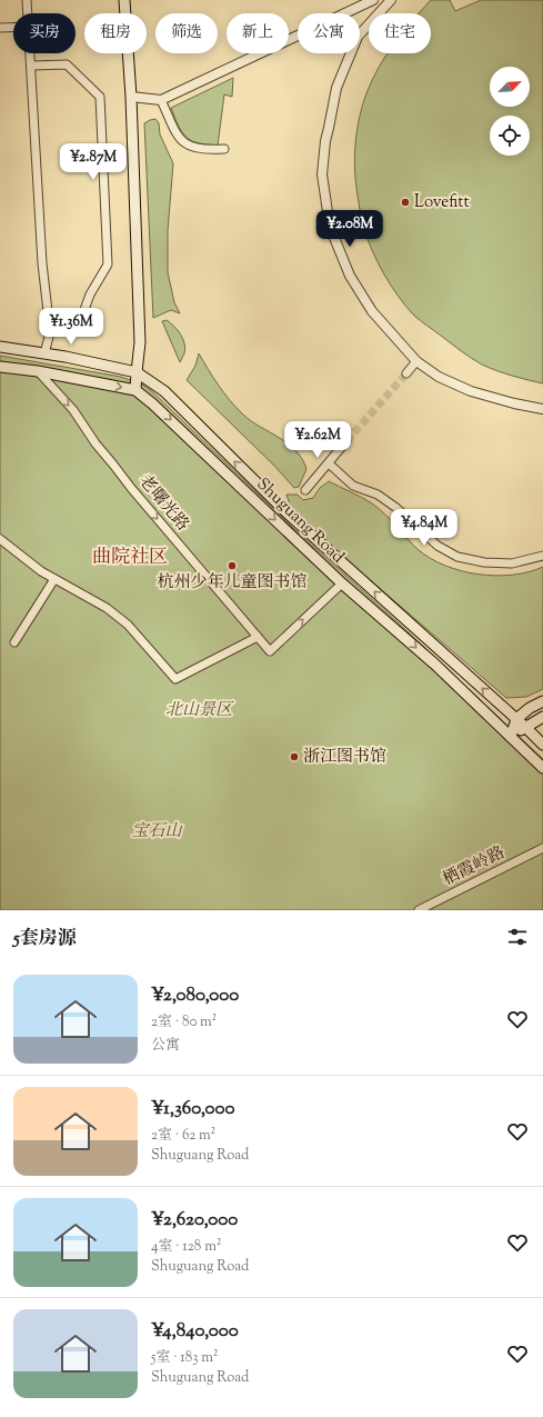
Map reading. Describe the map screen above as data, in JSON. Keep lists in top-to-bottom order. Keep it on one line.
{"streets":{"main road":["Shuguang Road"],"street":["老曙光路","栖霞岭路"]},"crossings":[["老曙光路","Shuguang Road"]],"one_way":["老曙光路"],"districts":["曲院社区"],"parks":["北山景区","宝石山"],"places":["Lovefitt","杭州少年儿童图书馆","浙江图书馆"],"north":"top right","page":{"chip":["买房","租房","筛选","新上","公寓","住宅"],"price":["¥2.87M","¥2.08M","¥1.36M","¥2.62M","¥4.84M"],"heading":"5套房源","list":[{"name":"¥2,080,000","note":"2室 · 80 m² · 公寓"},{"name":"¥1,360,000","note":"2室 · 62 m² · Shuguang Road"},{"name":"¥2,620,000","note":"4室 · 128 m² · Shuguang Road"},{"name":"¥4,840,000","note":"5室 · 183 m² · Shuguang Road"}]}}
